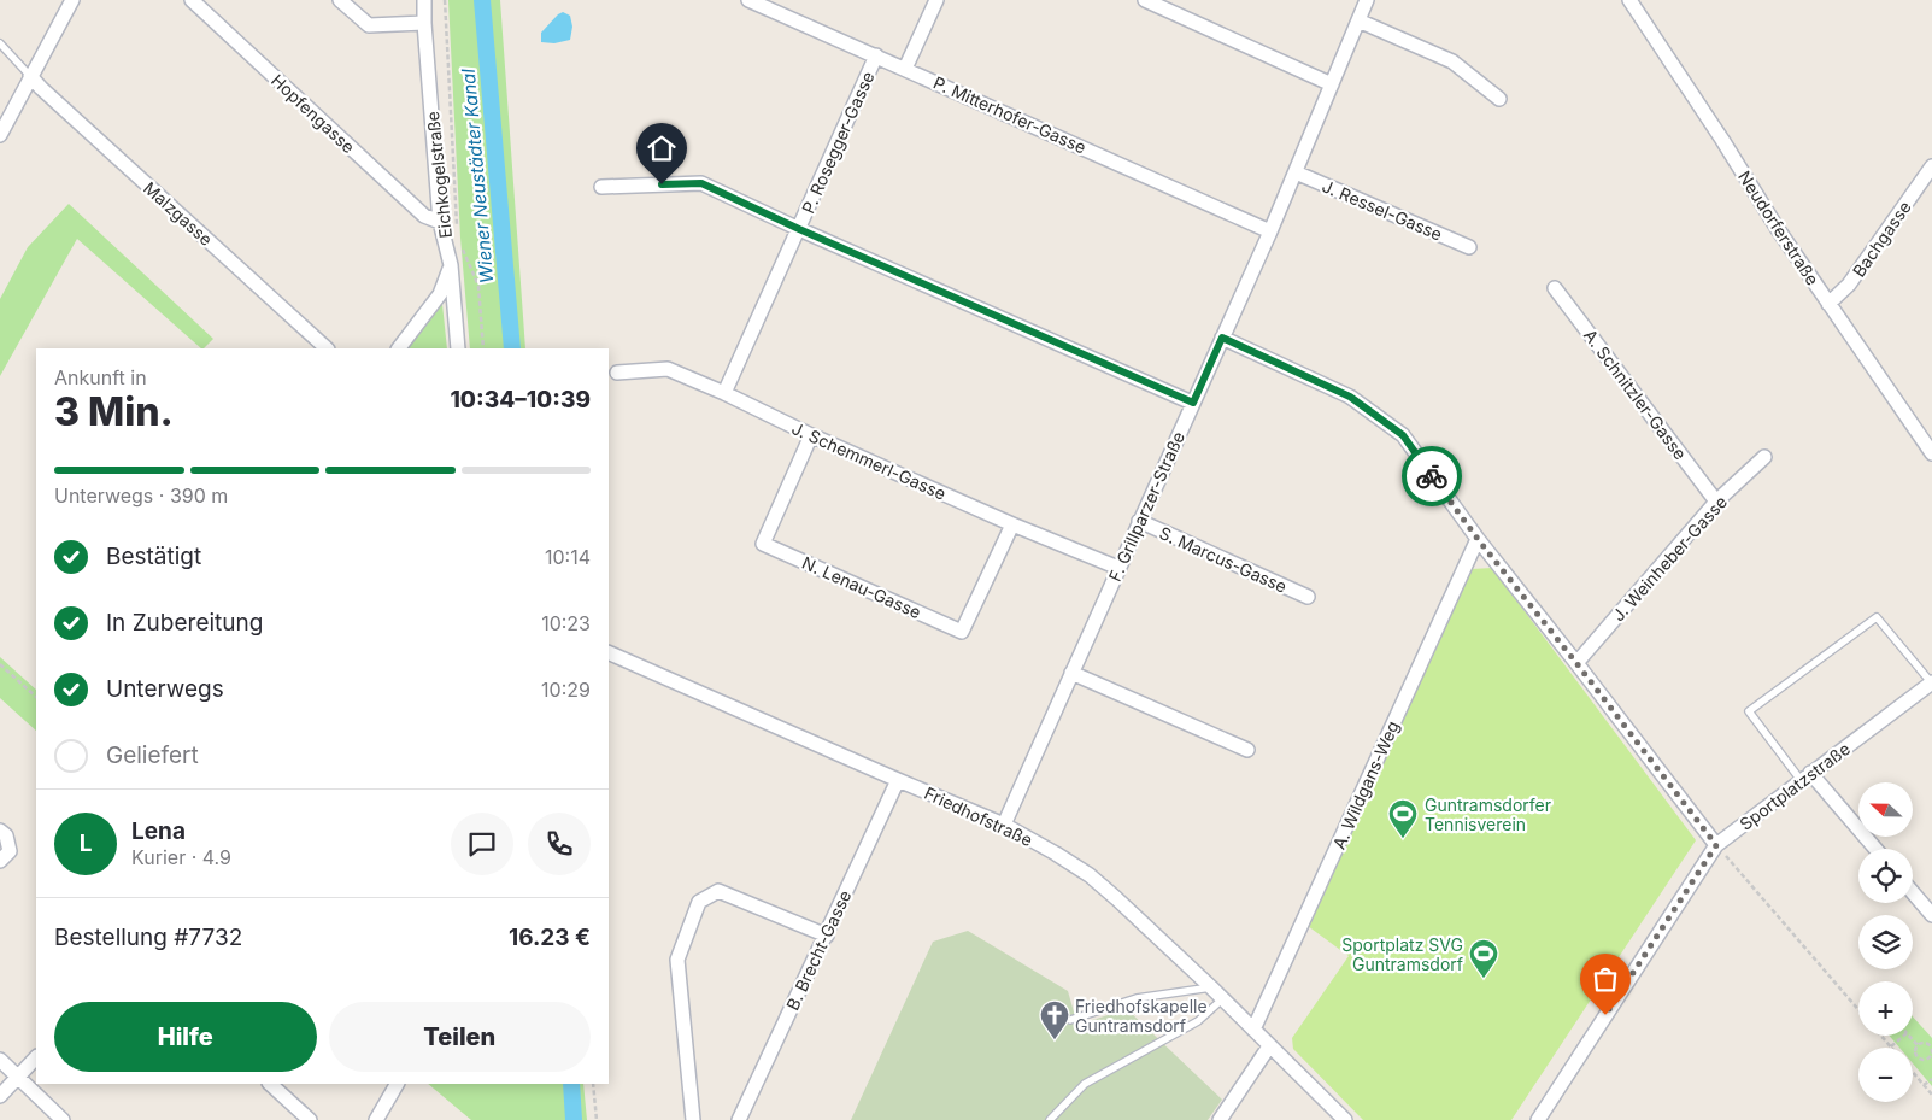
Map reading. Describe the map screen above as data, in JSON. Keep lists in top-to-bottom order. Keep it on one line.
{"streets":{"street":["Hopfengasse","P. Mitterhofer-Gasse","P. Rosegger-Gasse","Eichkogelstraße","J. Ressel-Gasse","Malzgasse","Neudorferstraße","Bachgasse","A. Schnitzler-Gasse","J. Schemmerl-Gasse","F. Grillparzer-Straße","J. Weinheber-Gasse","S. Marcus-Gasse","N. Lenau-Gasse","A. Wildgans-Weg","Sportplatzstraße","Friedhofstraße","B. Brecht-Gasse"]},"crossings":[["Hopfengasse","Eichkogelstraße"],["P. Mitterhofer-Gasse","P. Rosegger-Gasse"],["P. Mitterhofer-Gasse","F. Grillparzer-Straße"],["P. Rosegger-Gasse","J. Schemmerl-Gasse"],["J. Ressel-Gasse","F. Grillparzer-Straße"],["Neudorferstraße","Bachgasse"],["A. Schnitzler-Gasse","J. Weinheber-Gasse"],["J. Schemmerl-Gasse","F. Grillparzer-Straße"],["J. Schemmerl-Gasse","N. Lenau-Gasse"],["F. Grillparzer-Straße","S. Marcus-Gasse"],["F. Grillparzer-Straße","Friedhofstraße"],["A. Wildgans-Weg","Friedhofstraße"],["Friedhofstraße","B. Brecht-Gasse"]],"water":["Wiener Neustädter Kanal"],"places":{"sports":["Guntramsdorfer Tennisverein","Sportplatz SVG Guntramsdorf"],"church":["Friedhofskapelle Guntramsdorf"]},"north":"left","page":{"heading":["3 Min.","Ankunft in","10:34–10:39"],"panel":["Lena","Kurier · 4.9","Bestellung #7732","16.23 €"],"bar":"Unterwegs · 390 m","list":[["Bestätigt","10:14"],["In Zubereitung","10:23"],["Unterwegs","10:29"],"Geliefert"],"map_buttons":["+","−"],"round":"L","buttons":["Hilfe","Teilen"]}}
